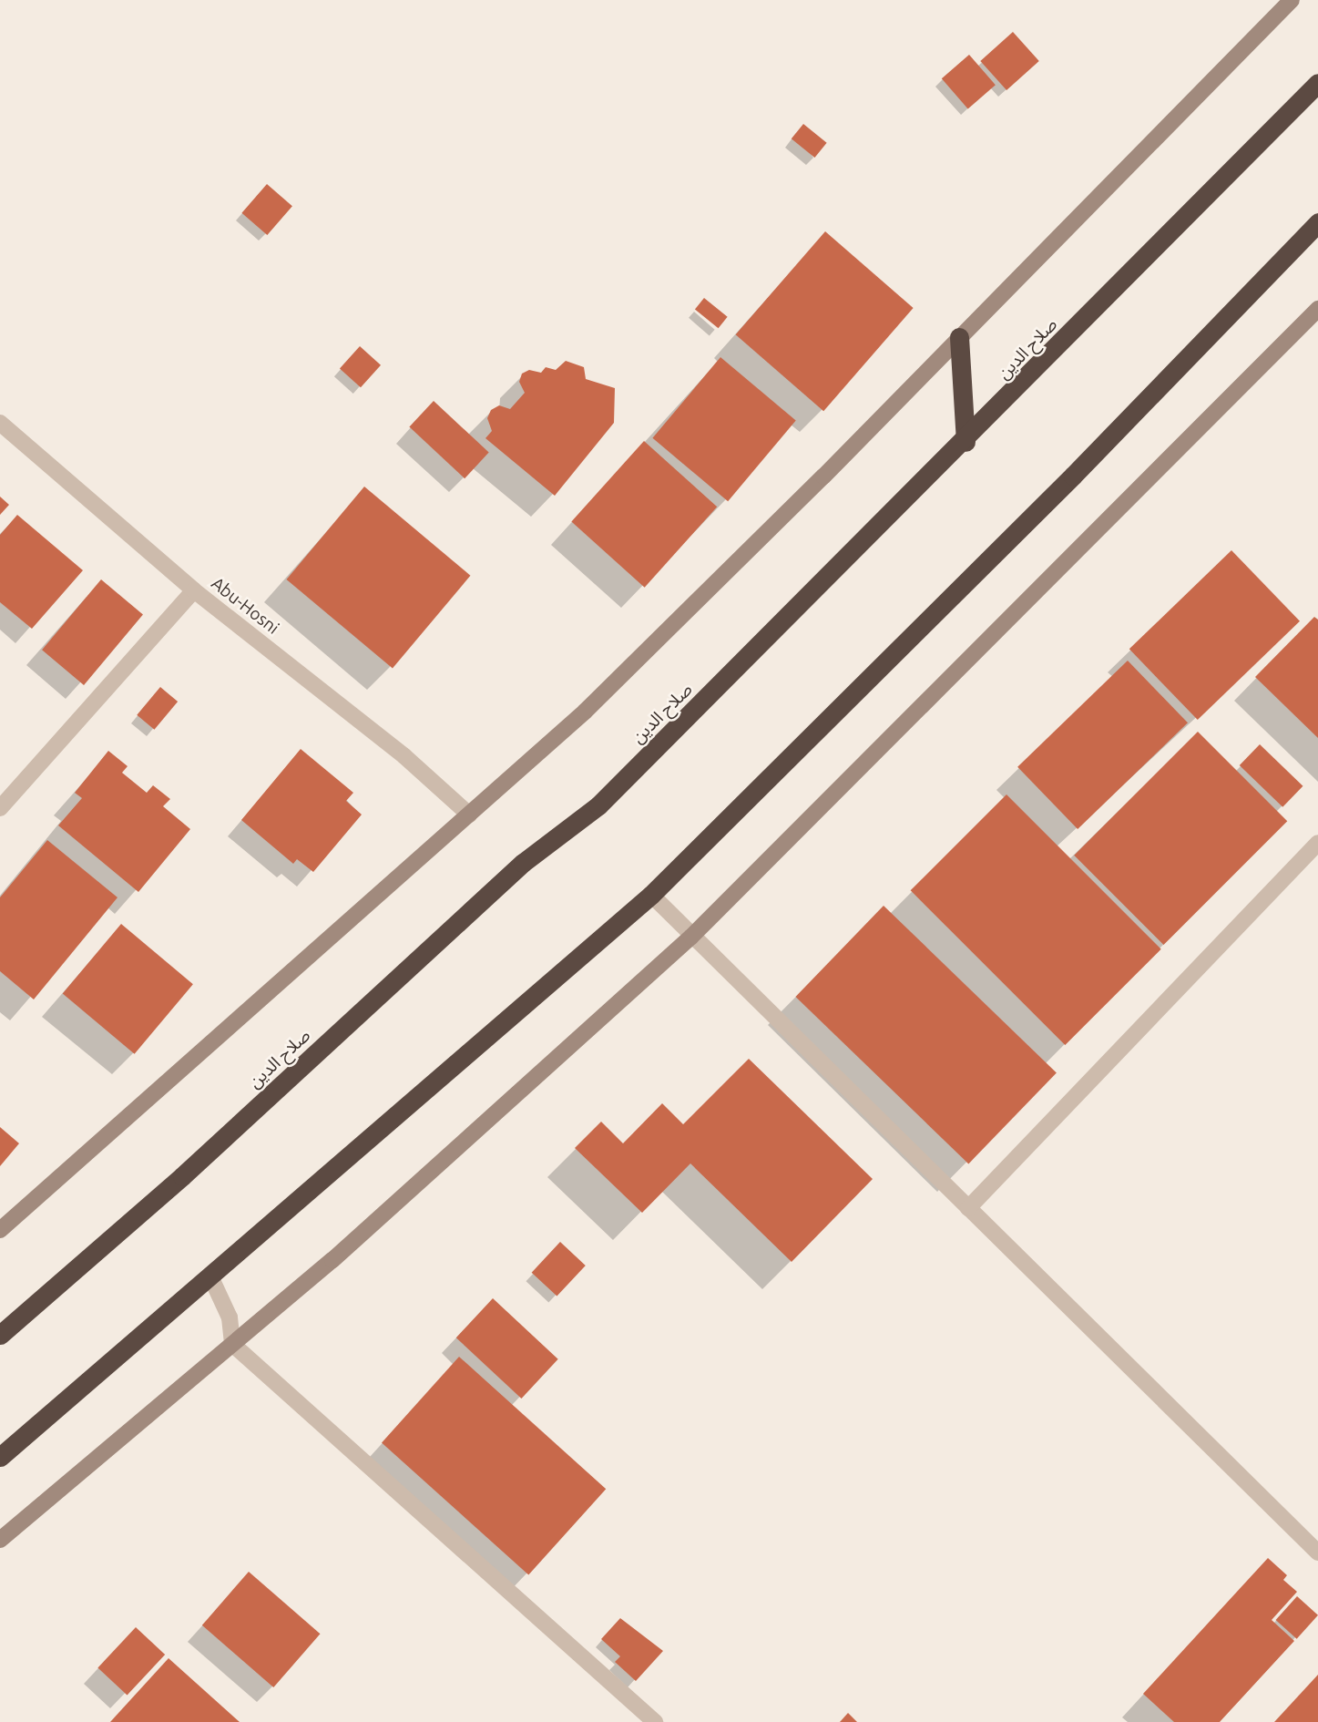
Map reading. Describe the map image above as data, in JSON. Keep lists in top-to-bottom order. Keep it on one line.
{"streets":{"highway":["صلاح الدين"],"street":["Abu-Hosni"]}}
